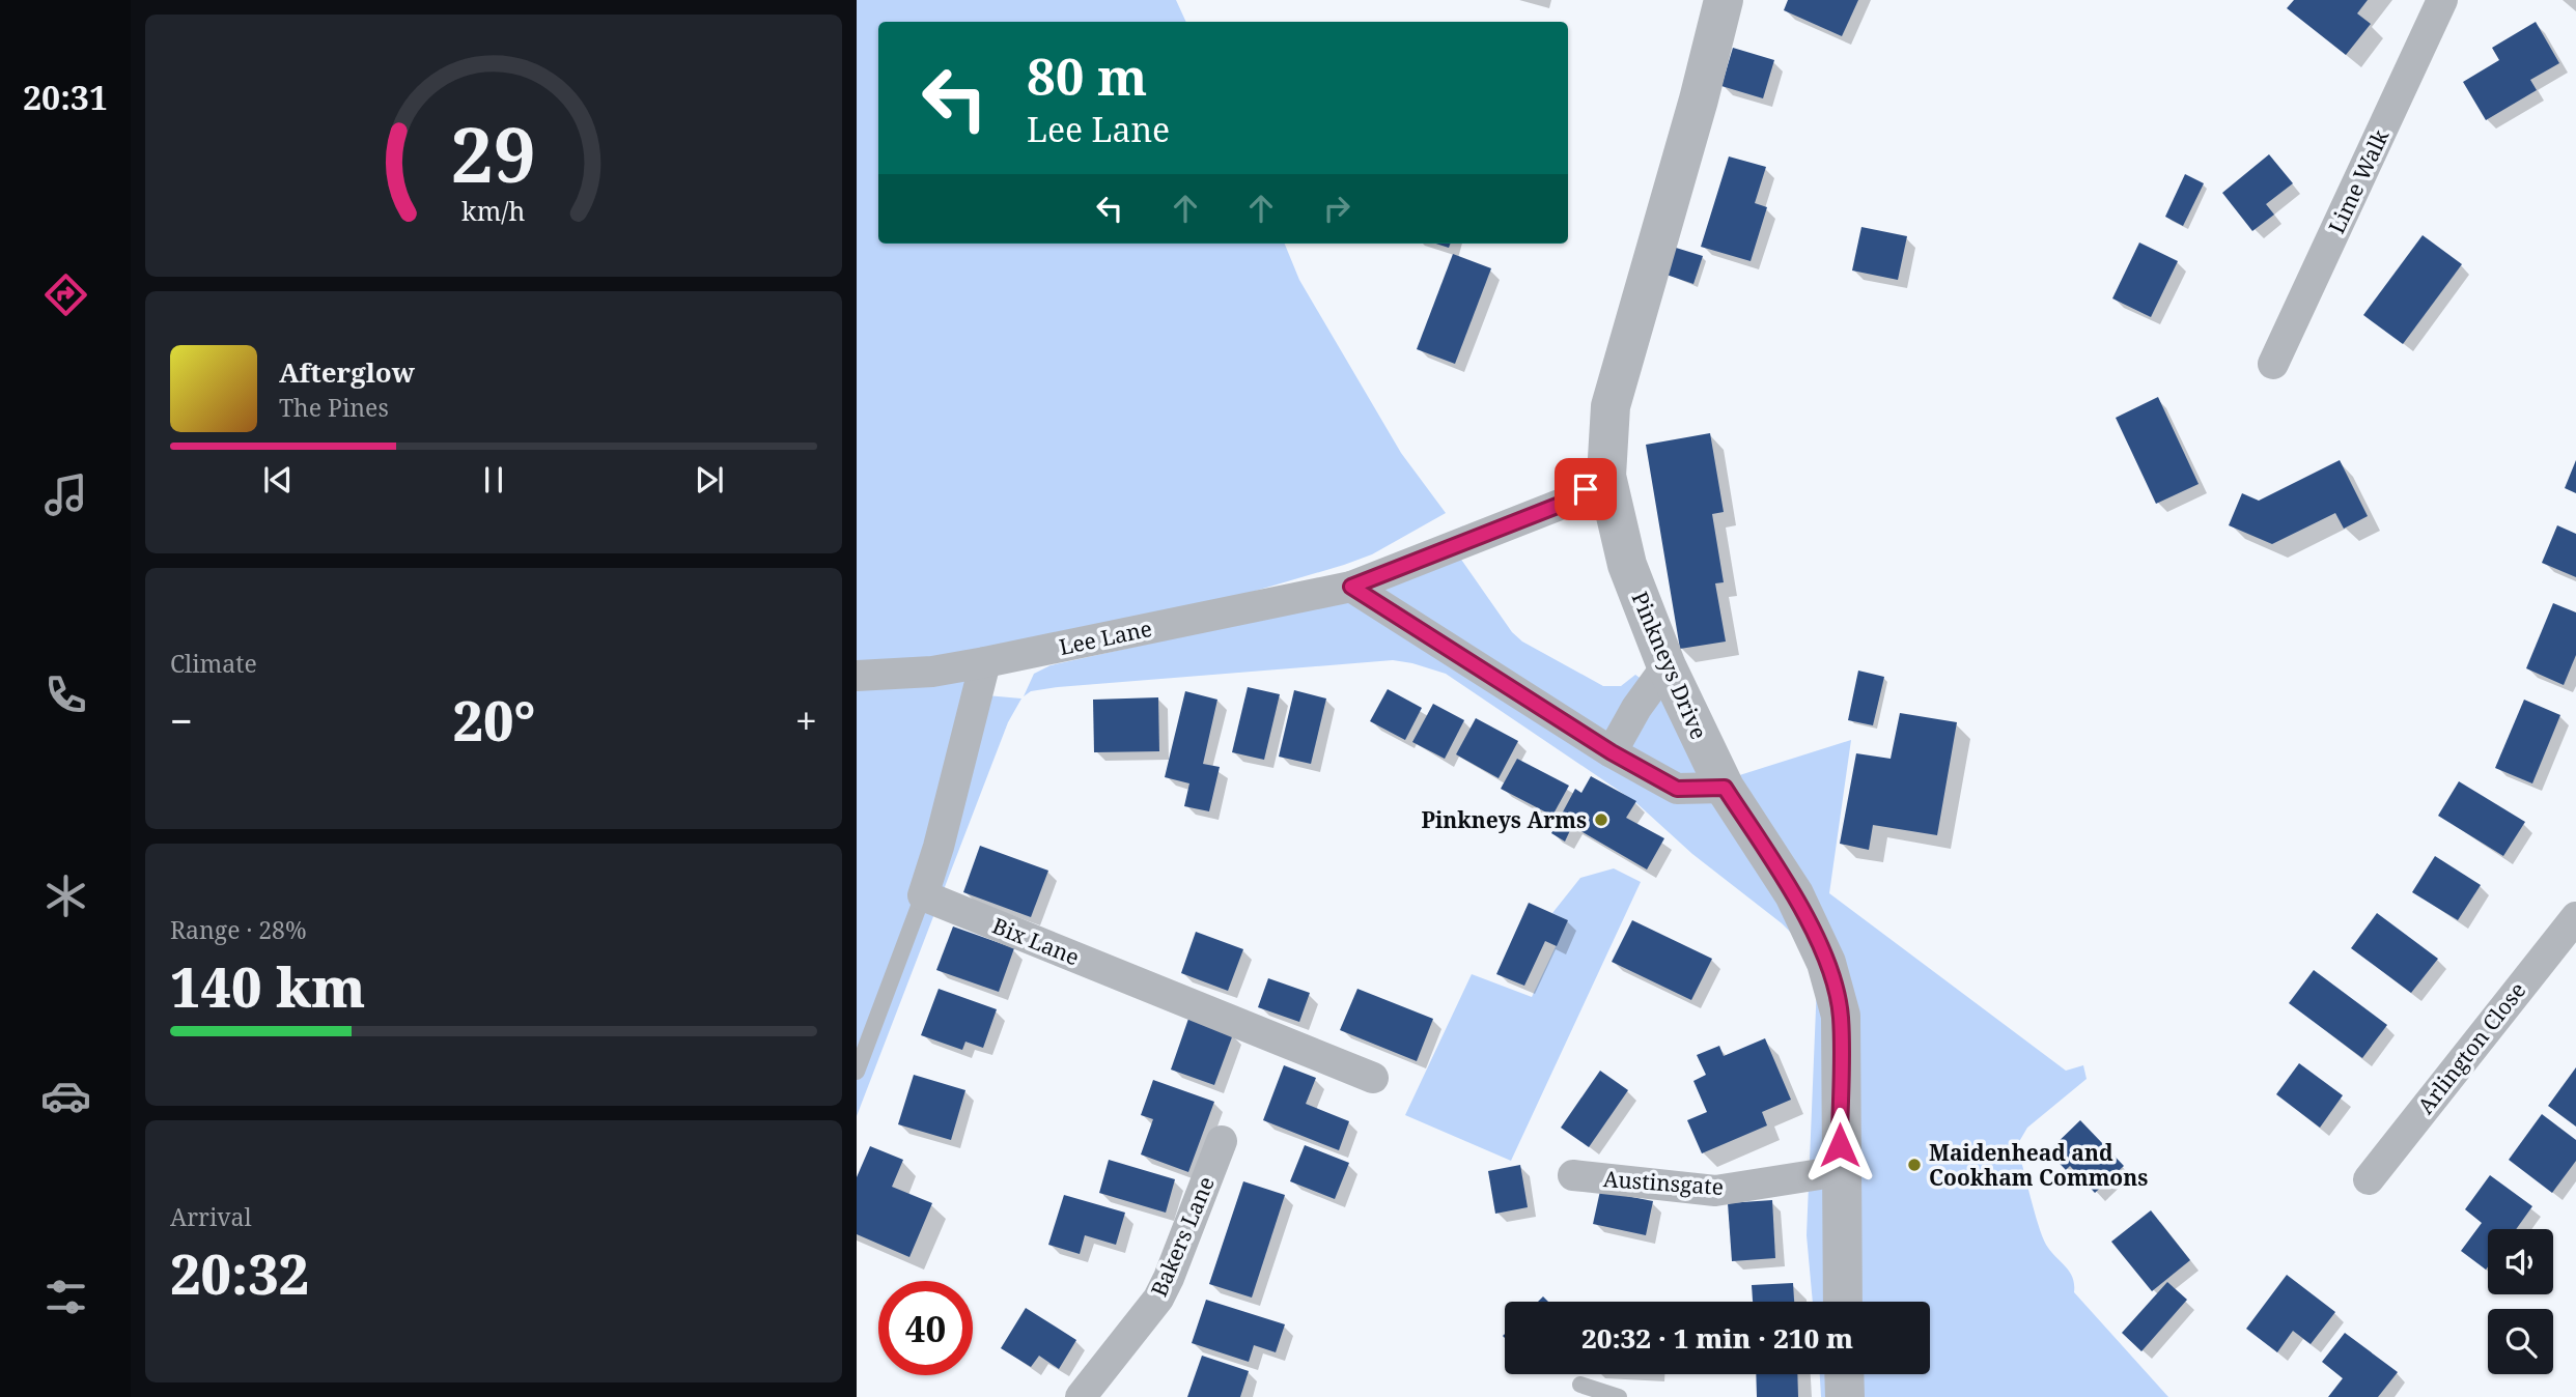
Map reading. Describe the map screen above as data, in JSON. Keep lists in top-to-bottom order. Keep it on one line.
{"streets":{"street":["Lime Walk","Lee Lane","Pinkneys Drive","Bix Lane","Arlington Close","Austinsgate","Bakers Lane"]},"crossings":[["Lee Lane","Pinkneys Drive"],["Pinkneys Drive","Austinsgate"]],"places":["Pinkneys Arms","Maidenhead and Cookham Commons"],"page":{"tabs":"20:31","turn":["80 m","Lee Lane"],"song":["Afterglow","The Pines"],"tile":["Climate",["Range · 28%","140 km"],["Arrival","20:32"]],"heat":["−","20°","+"],"limit":"40","trip":"20:32 · 1 min · 210 m","gauge":["29","km/h"]}}
